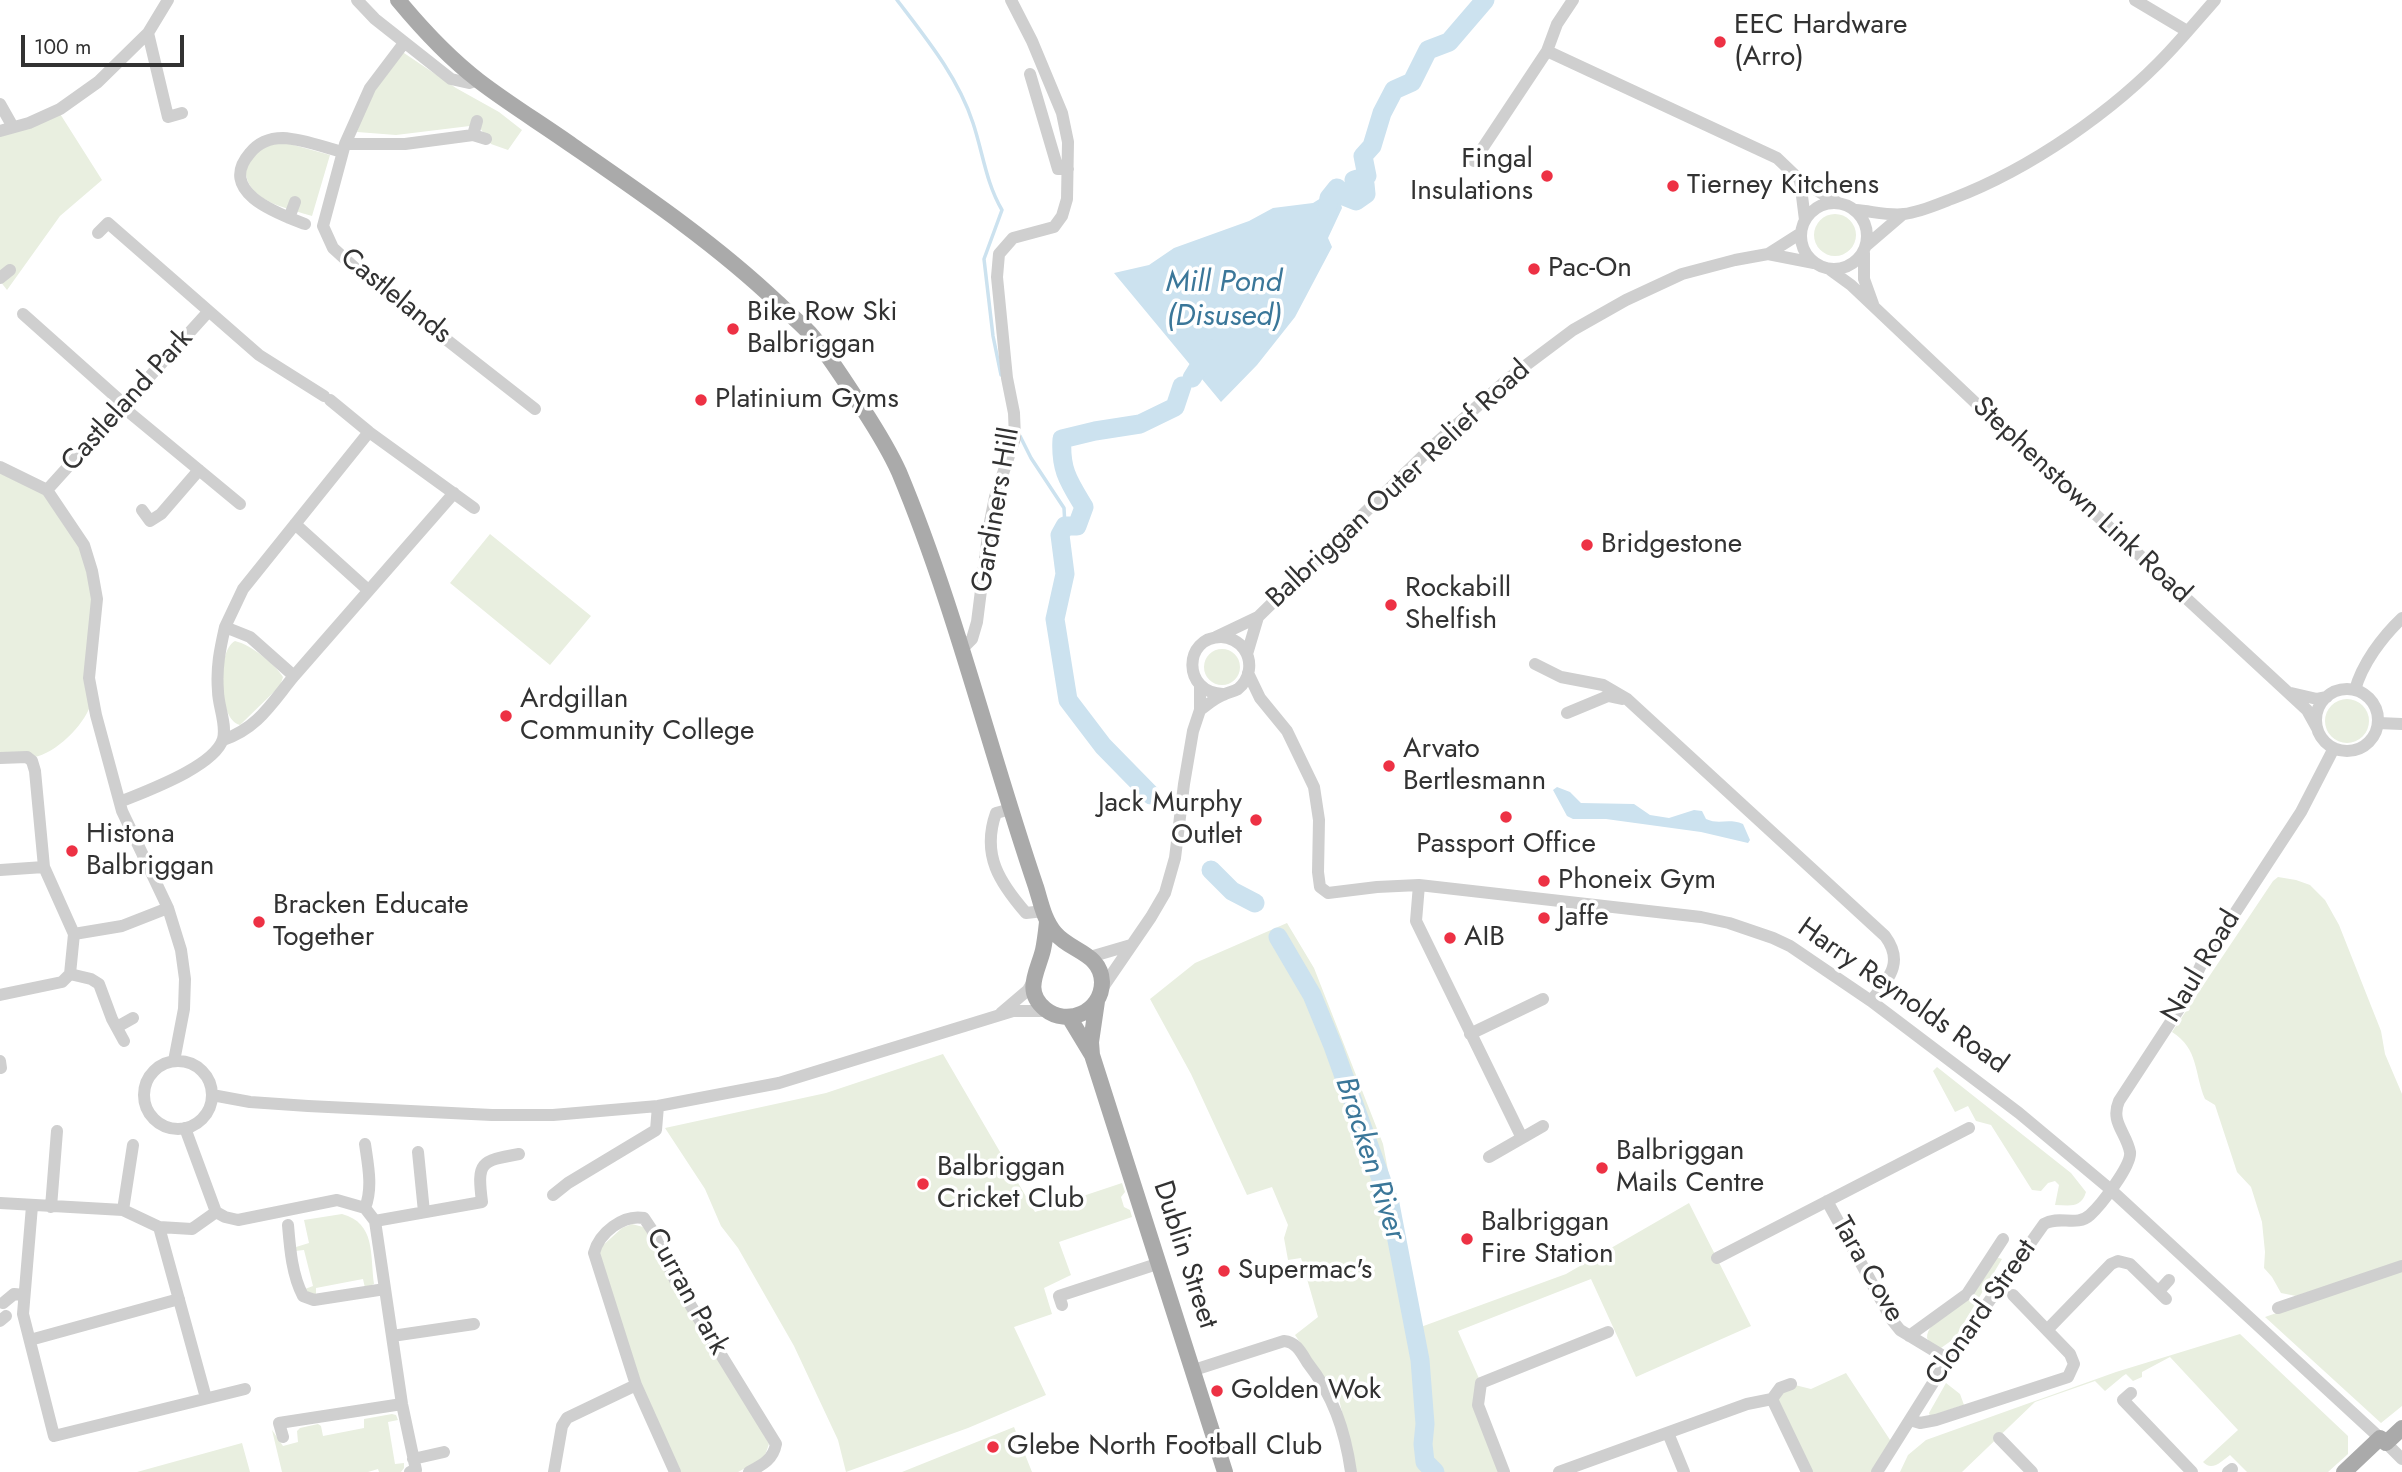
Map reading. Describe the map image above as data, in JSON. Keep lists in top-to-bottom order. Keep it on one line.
{"streets":{"main road":["Dublin Street"],"street":["Castlelands","Castleland Park","Balbriggan Outer Relief Road","Stephenstown Link Road","Gardiners Hill","Naul Road","Harry Reynolds Road","Tara Cove","Curran Park","Clonard Street"]},"crossings":[["Balbriggan Outer Relief Road","Stephenstown Link Road"],["Balbriggan Outer Relief Road","Harry Reynolds Road"],["Stephenstown Link Road","Naul Road"],["Naul Road","Harry Reynolds Road"],["Naul Road","Clonard Street"],["Harry Reynolds Road","Clonard Street"],["Tara Cove","Clonard Street"]],"water":["Mill Pond (Disused)","Bracken River"],"places":["EEC Hardware (Arro)","Fingal Insulations","Tierney Kitchens","Pac-On","Bike Row Ski Balbriggan","Platinium Gyms","Bridgestone","Rockabill Shelfish","Ardgillan Community College","Arvato Bertlesmann","Passport Office","Jack Murphy Outlet","Histona Balbriggan","Phoneix Gym","Jaffe","Bracken Educate Together","AIB","Balbriggan Mails Centre","Balbriggan Cricket Club","Balbriggan Fire Station","Supermac's","Golden Wok","Glebe North Football Club"],"scale_bar":"100 m"}
